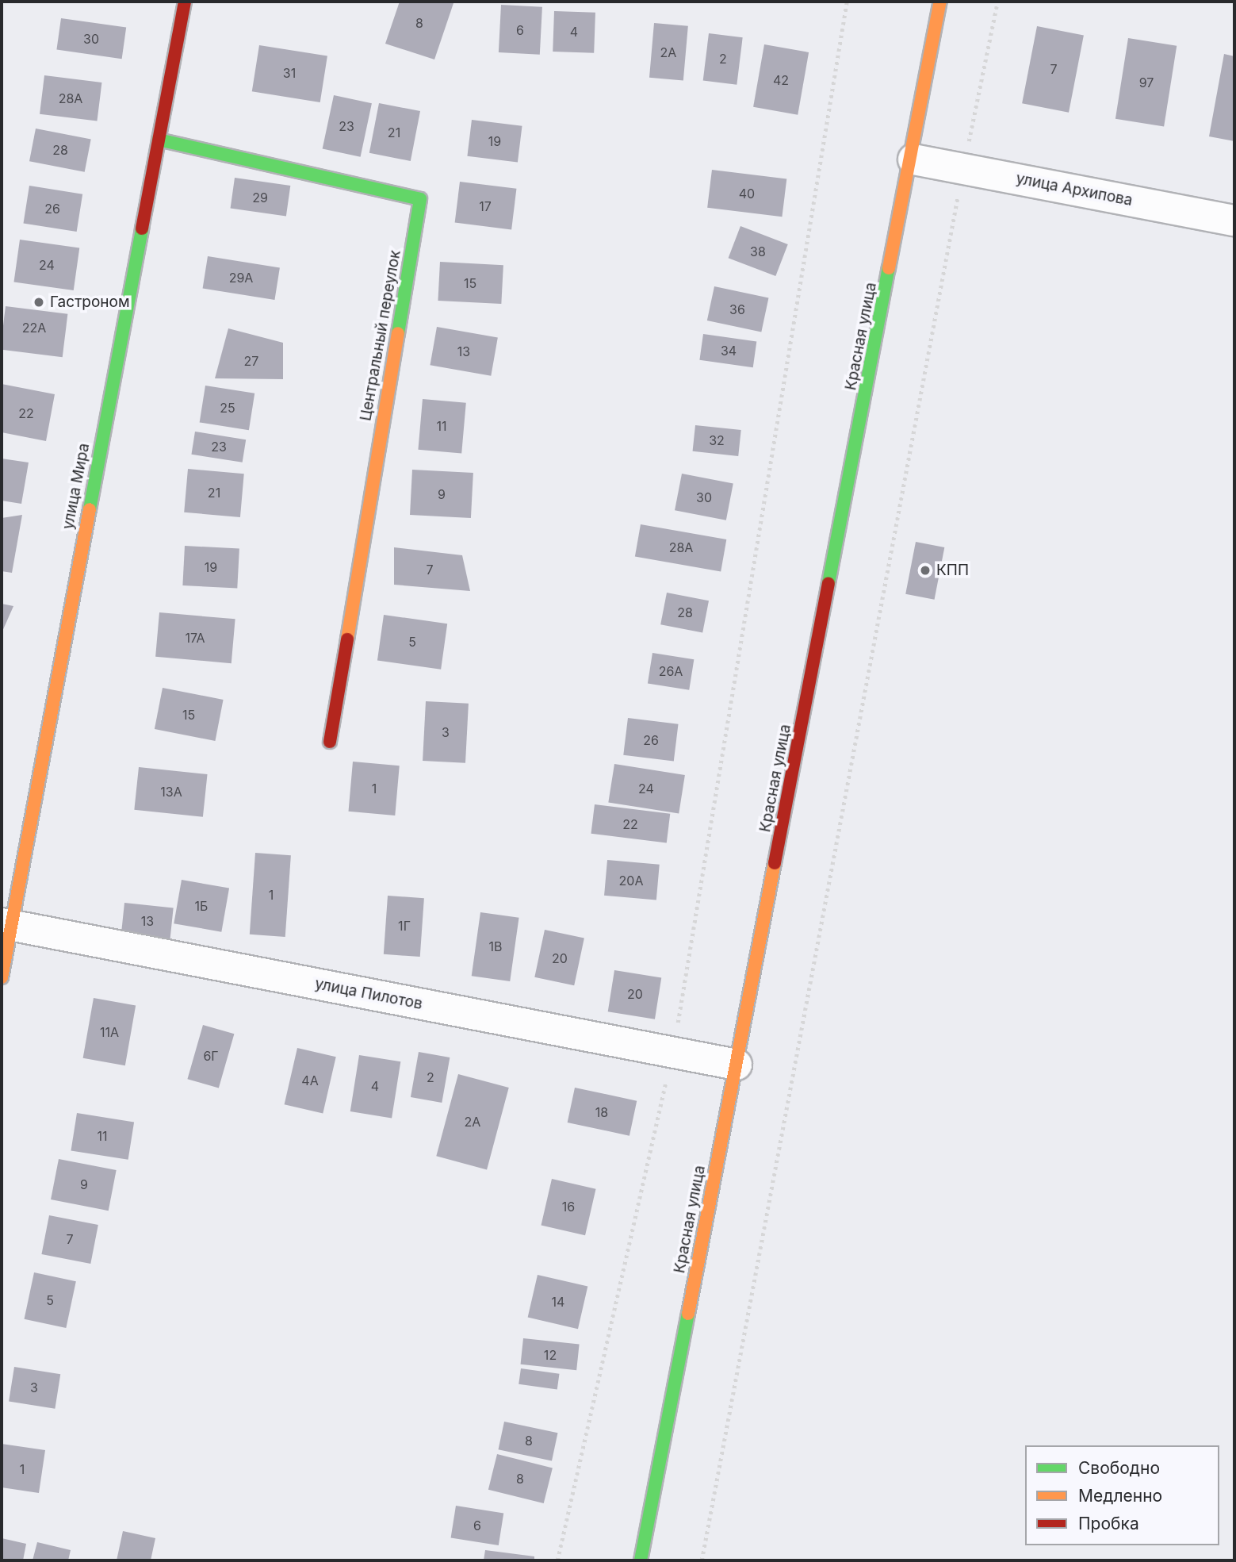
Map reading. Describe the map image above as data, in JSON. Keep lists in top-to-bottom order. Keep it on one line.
{"streets":{"street":["улица Архипова","Центральный переулок","Красная улица","улица Мира","улица Пилотов"]},"crossings":[["улица Архипова","Красная улица"],["Центральный переулок","улица Мира"],["Красная улица","улица Пилотов"],["улица Мира","улица Пилотов"]],"places":["Гастроном","КПП"],"house_numbers":["8","6","4","30","2А","2","7","31","42","97","28А","23","21","19","28","40","29","17","26","38","24","29А","15","36","22А","34","13","27","25","22","11","32","23","21","9","30","28А","19","7","28","17А","5","26А","15","3","26","1","24","13А","22","20А","1","1Б","13","1Г","1В","20","20","11А","6Г","2","4А","4","18","2А","11","9","16","7","5","14","12","3","8","1","8","6"],"legend":["Свободно","Медленно","Пробка"]}
